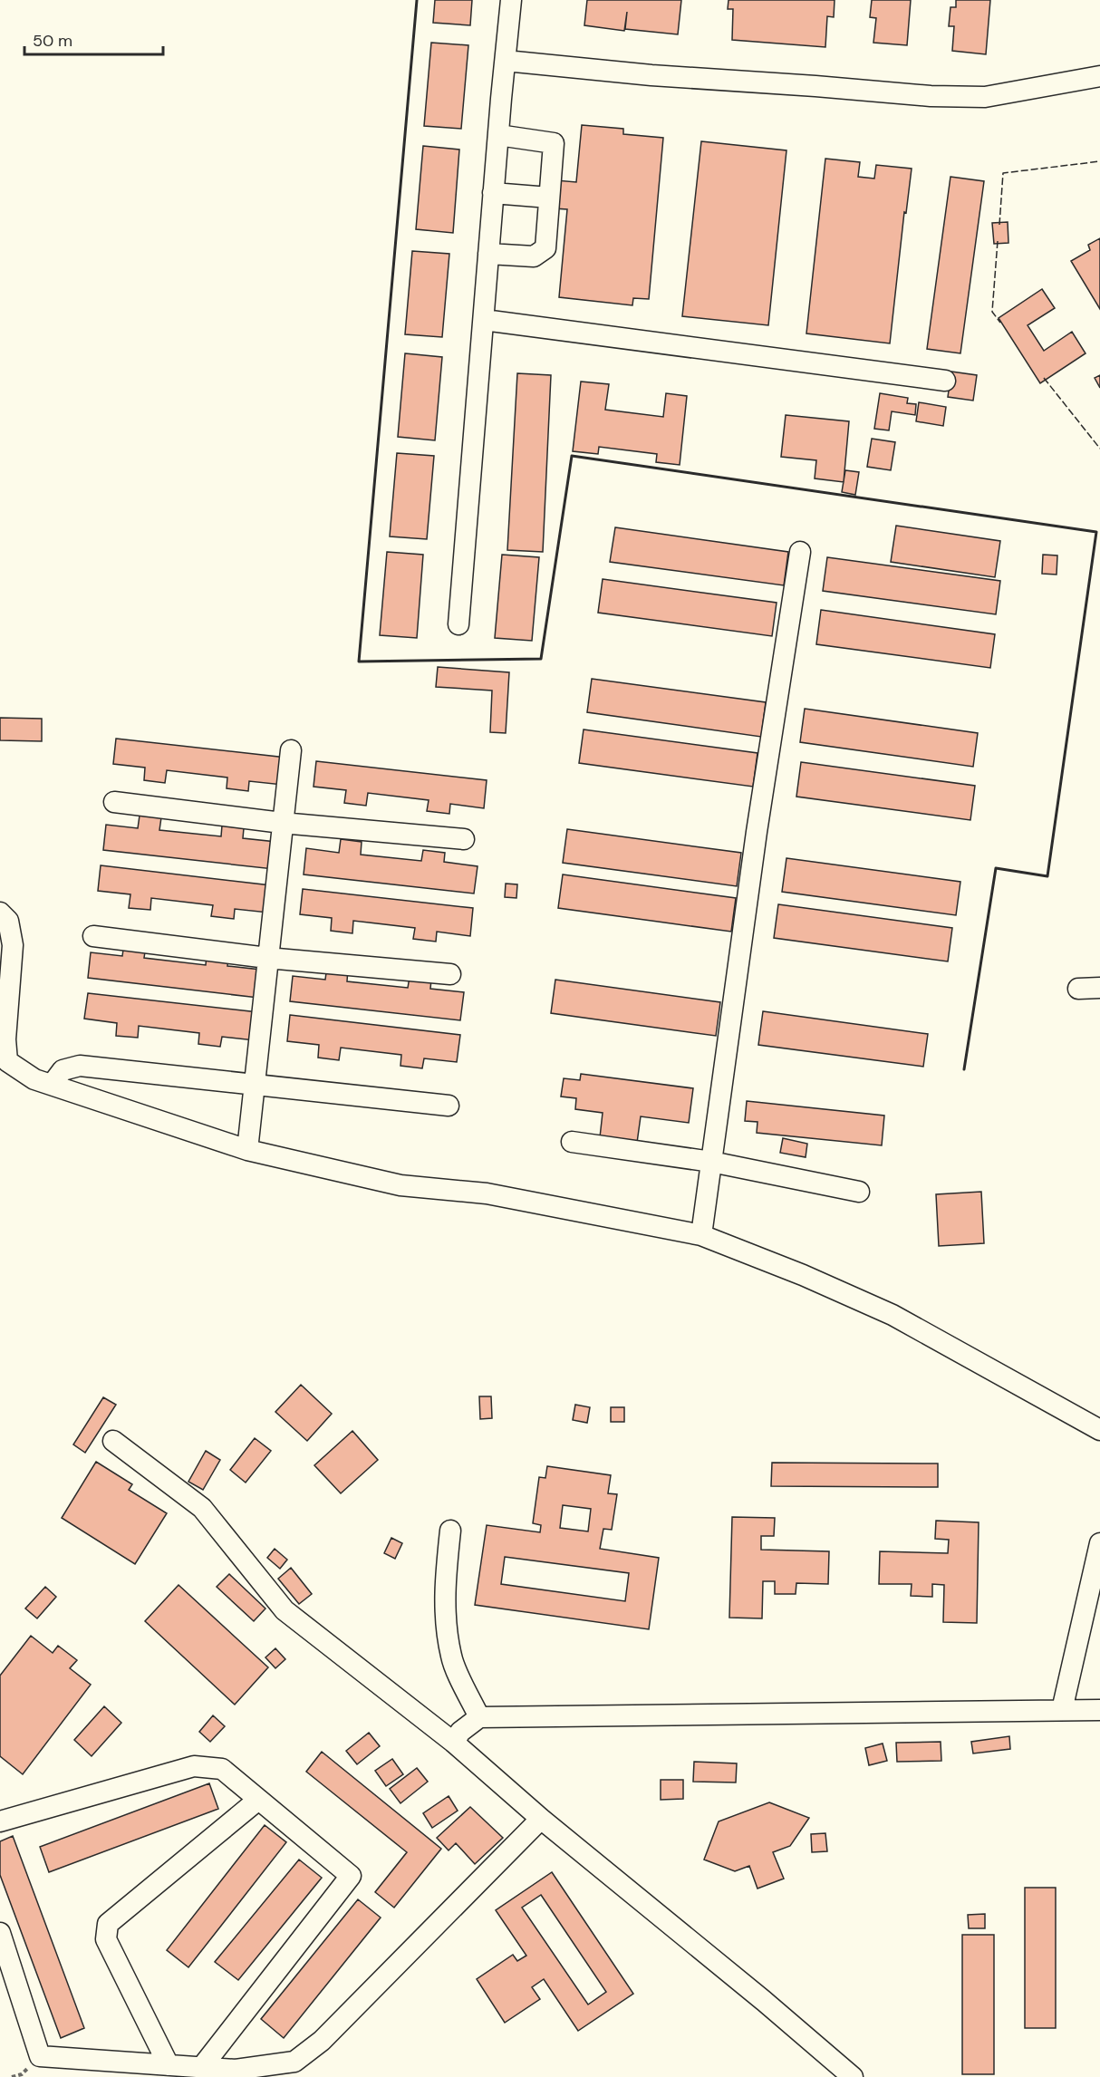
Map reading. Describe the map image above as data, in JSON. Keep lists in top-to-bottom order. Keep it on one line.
{"scale_bar":"50 m"}
